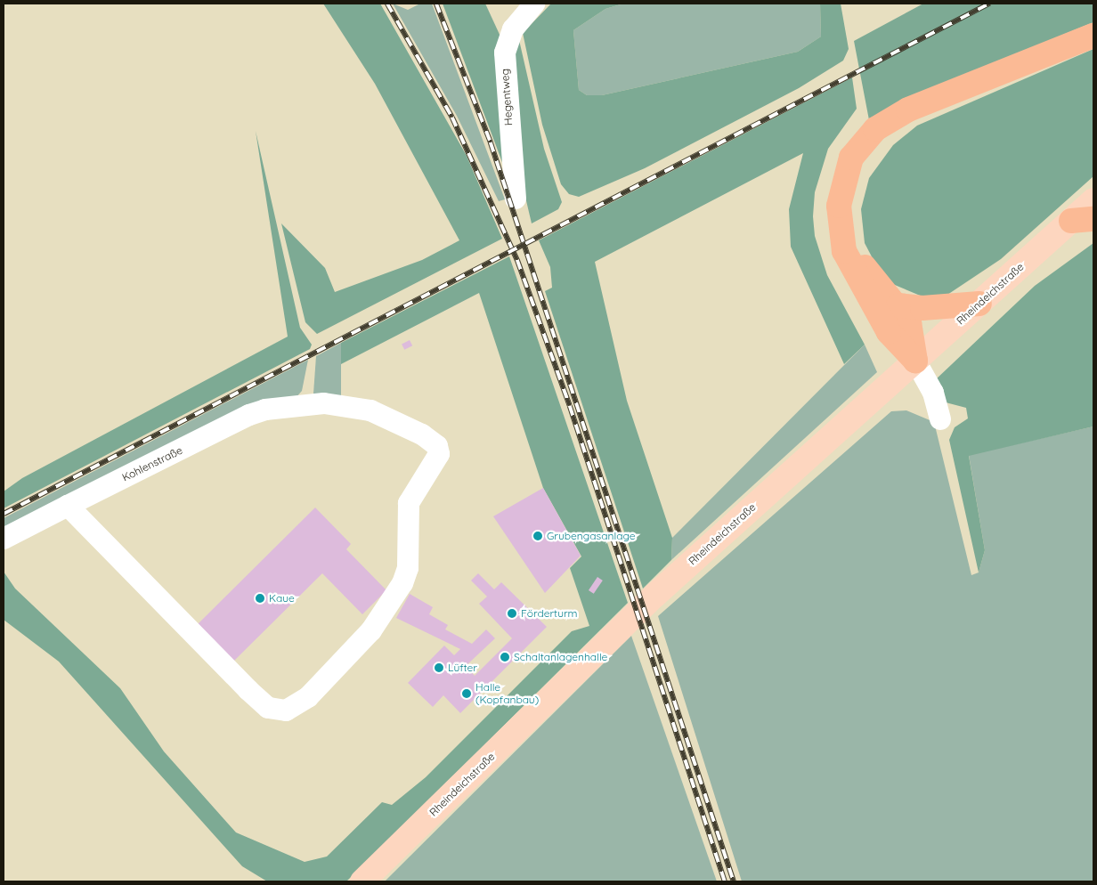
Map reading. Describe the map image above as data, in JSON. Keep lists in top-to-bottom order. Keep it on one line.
{"streets":{"main road":["Rheindeichstraße"],"street":["Hegentweg","Kohlenstraße"]},"places":["Grubengasanlage","Kaue","Förderturm","Schaltanlagenhalle","Lüfter","Halle (Kopfanbau)"]}
